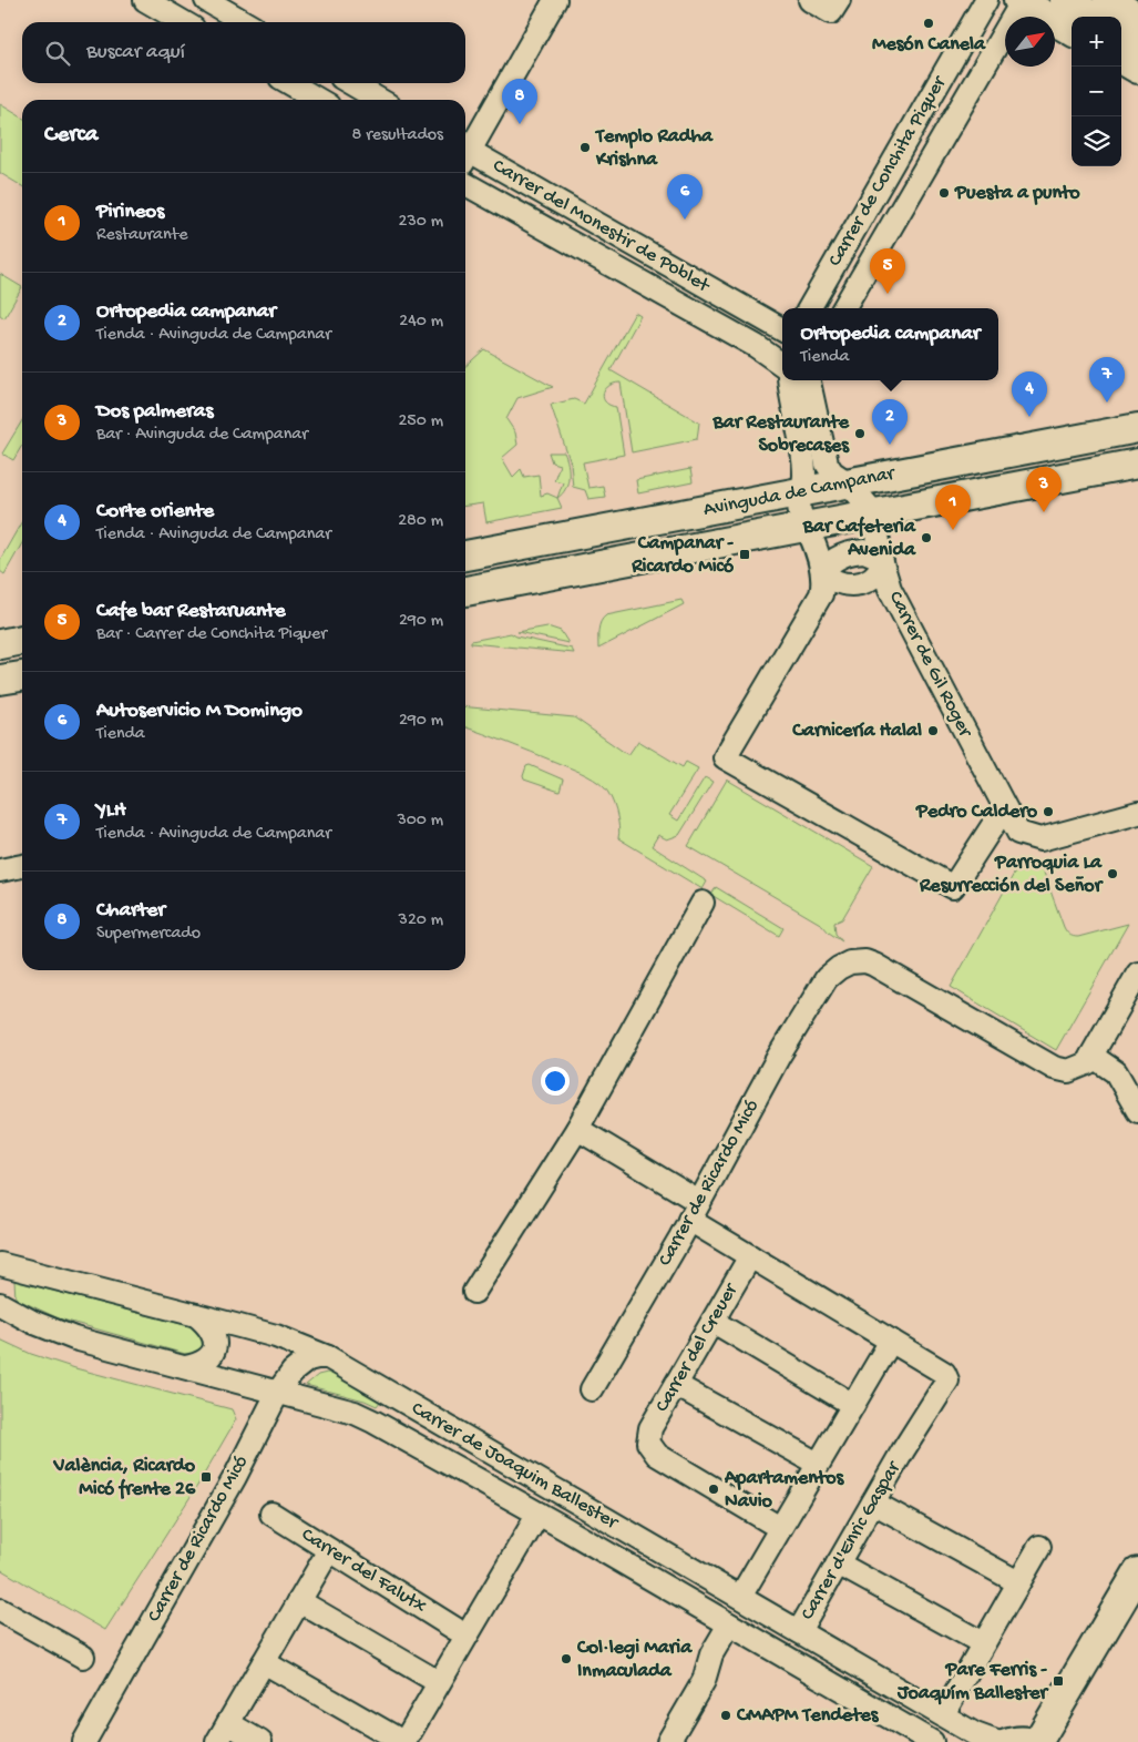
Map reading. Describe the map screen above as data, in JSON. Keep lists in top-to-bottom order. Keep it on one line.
{"streets":{"main road":["Avinguda de Campanar"],"street":["Carrer de Conchita Piquer","Carrer del Monestir de Poblet","Carrer de Gil Roger","Carrer de Ricardo Micó","Carrer del Creuer","Carrer de Joaquim Ballester","Carrer d'Enric Gaspar","Carrer del Falutx"]},"crossings":[["Avinguda de Campanar","Carrer de Gil Roger"],["Carrer de Ricardo Micó","Carrer de Joaquim Ballester"],["Carrer de Joaquim Ballester","Carrer d'Enric Gaspar"]],"places":{"other":["Mesón Canela","Templo Radha Krishna","Puesta a punto","Bar Restaurante Sobrecases","Bar Cafeteria Avenida","Carnicería Halal","Pedro Caldero","Parroquia La Resurrección del Señor","Apartamentos Navio","Col·legi Maria Inmaculada","CMAPM Tendetes"],"transit":["Campanar - Ricardo Micó","València, Ricardo Micó frente 26","Pare Ferris - Joaquím Ballester"]},"north":"top right","page":{"map_buttons":["+","−"],"search":"Buscar aquí","pins":["8","6","5","7","4","2","3","1"],"heading":["Cerca","8 resultados"],"list":[{"mark":"1","name":"Pirineos","note":"Restaurante","value":"230 m"},{"mark":"2","name":"Ortopedia campanar","note":"Tienda · Avinguda de Campanar","value":"240 m"},{"mark":"3","name":"Dos palmeras","note":"Bar · Avinguda de Campanar","value":"250 m"},{"mark":"4","name":"Corte oriente","note":"Tienda · Avinguda de Campanar","value":"280 m"},{"mark":"5","name":"Cafe bar Restaruante","note":"Bar · Carrer de Conchita Piquer","value":"290 m"},{"mark":"6","name":"Autoservicio M Domingo","note":"Tienda","value":"290 m"},{"mark":"7","name":"YLH","note":"Tienda · Avinguda de Campanar","value":"300 m"},{"mark":"8","name":"Charter","note":"Supermercado","value":"320 m"}],"popup":["Ortopedia campanar","Tienda"]}}
